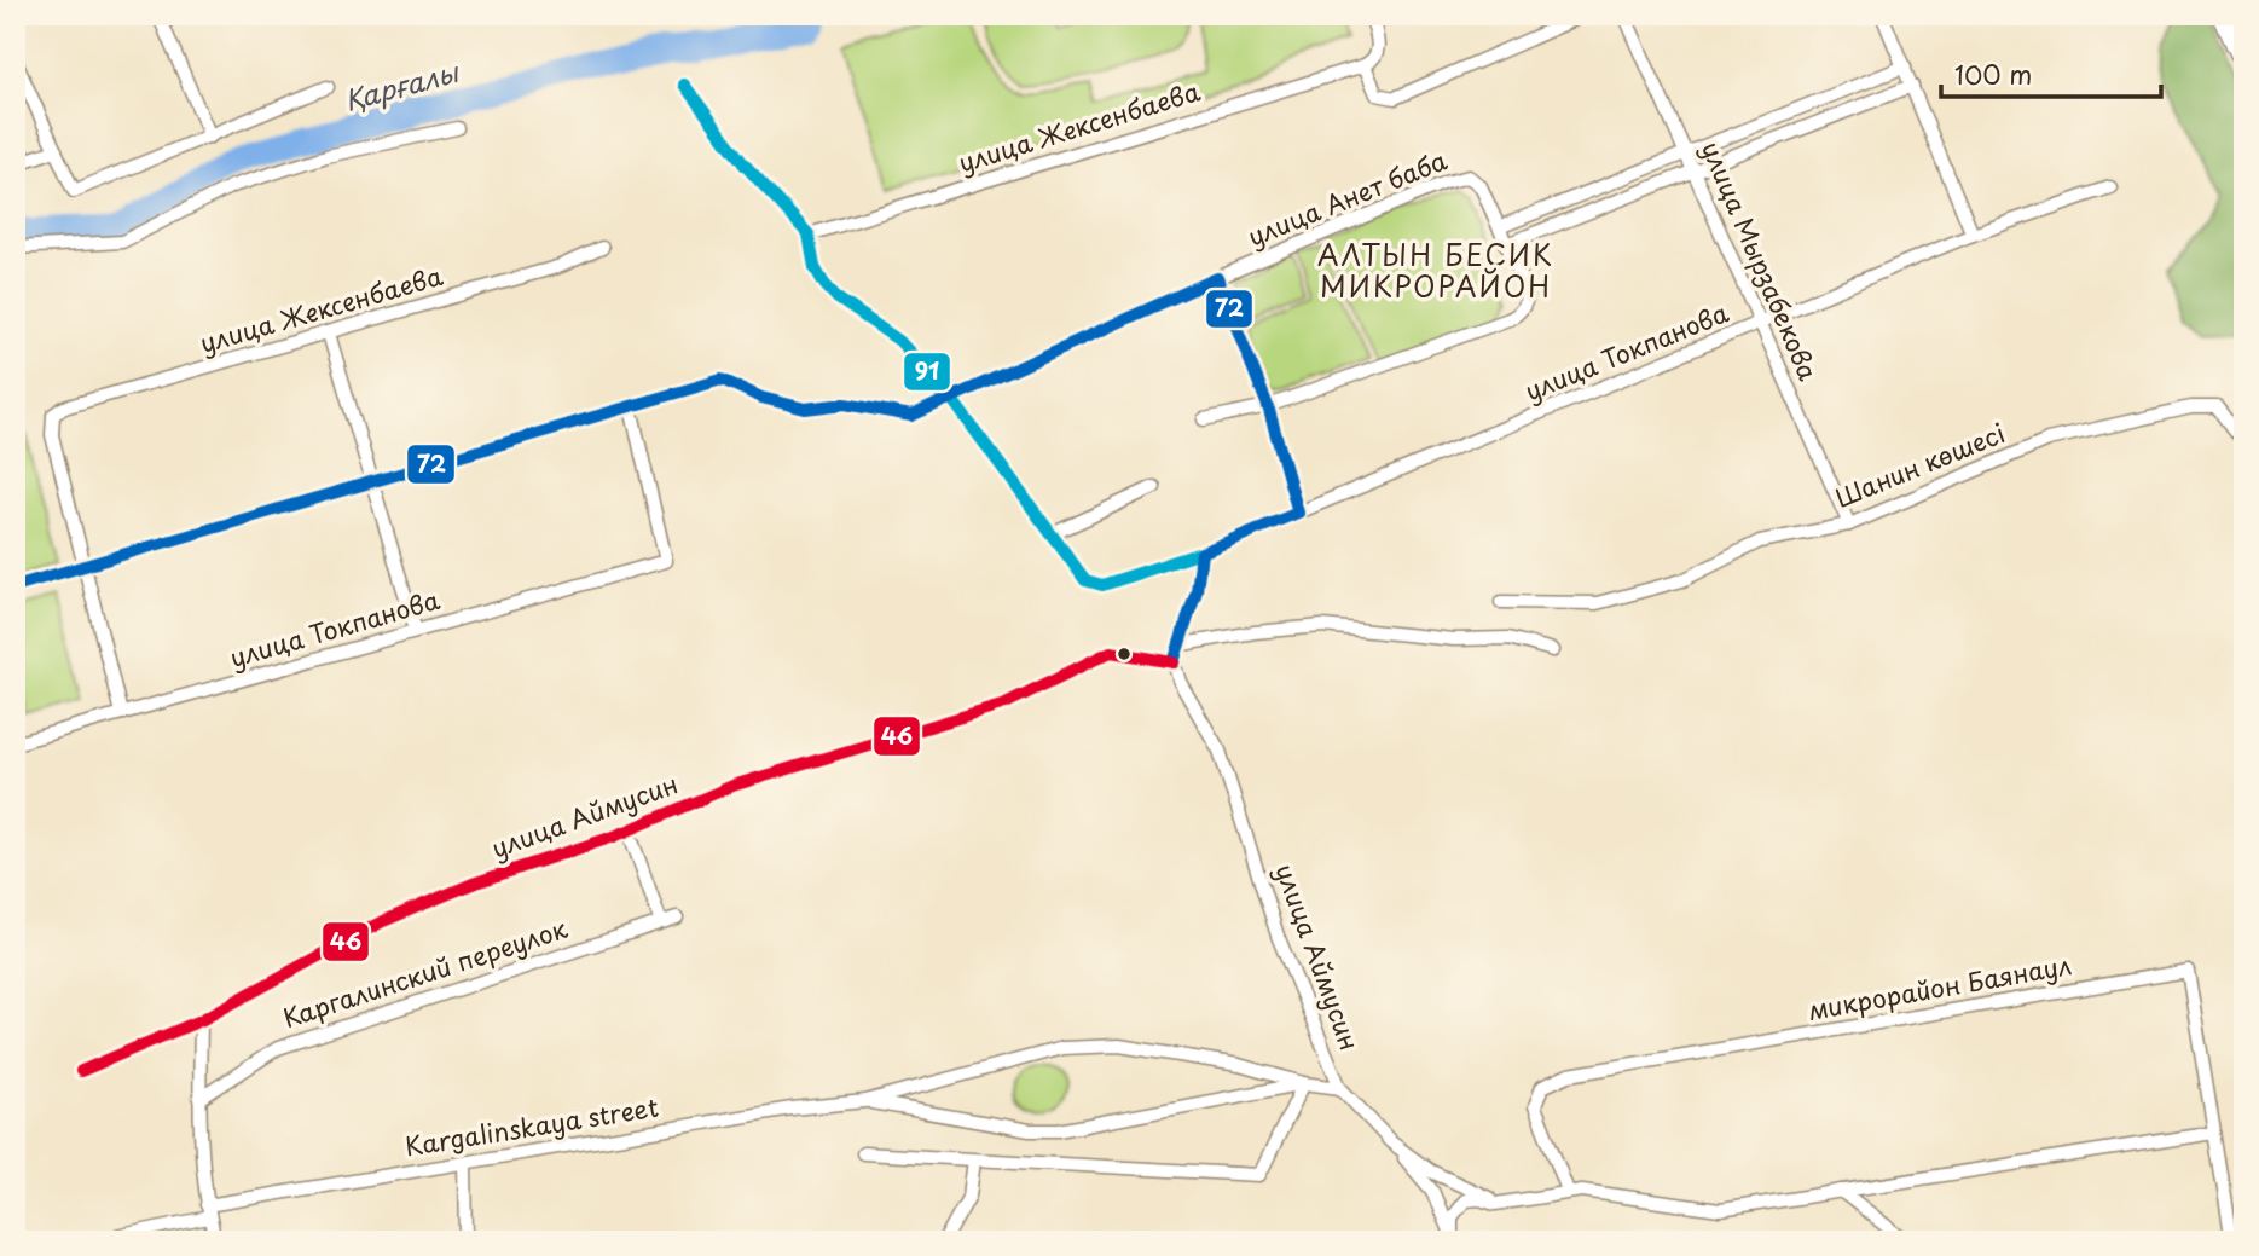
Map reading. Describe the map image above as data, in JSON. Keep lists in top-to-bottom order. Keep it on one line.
{"streets":{"street":["улица Жексенбаева","улица Анет баба","улица Мырзабекова","улица Токпанова","Шанин көшесі","улица Аймусин","Каргалинский переулок","микрорайон Баянаул","Kargalinskaya street"]},"crossings":[["улица Жексенбаева","улица Анет баба"],["улица Анет баба","улица Токпанова"],["улица Мырзабекова","улица Токпанова"],["улица Мырзабекова","Шанин көшесі"]],"districts":["АЛТЫН БЕСИК МИКРОРАЙОН"],"water":["Қарғалы"],"lines":["transit line 91","transit line 72","transit line 46"],"scale_bar":"100 m"}
